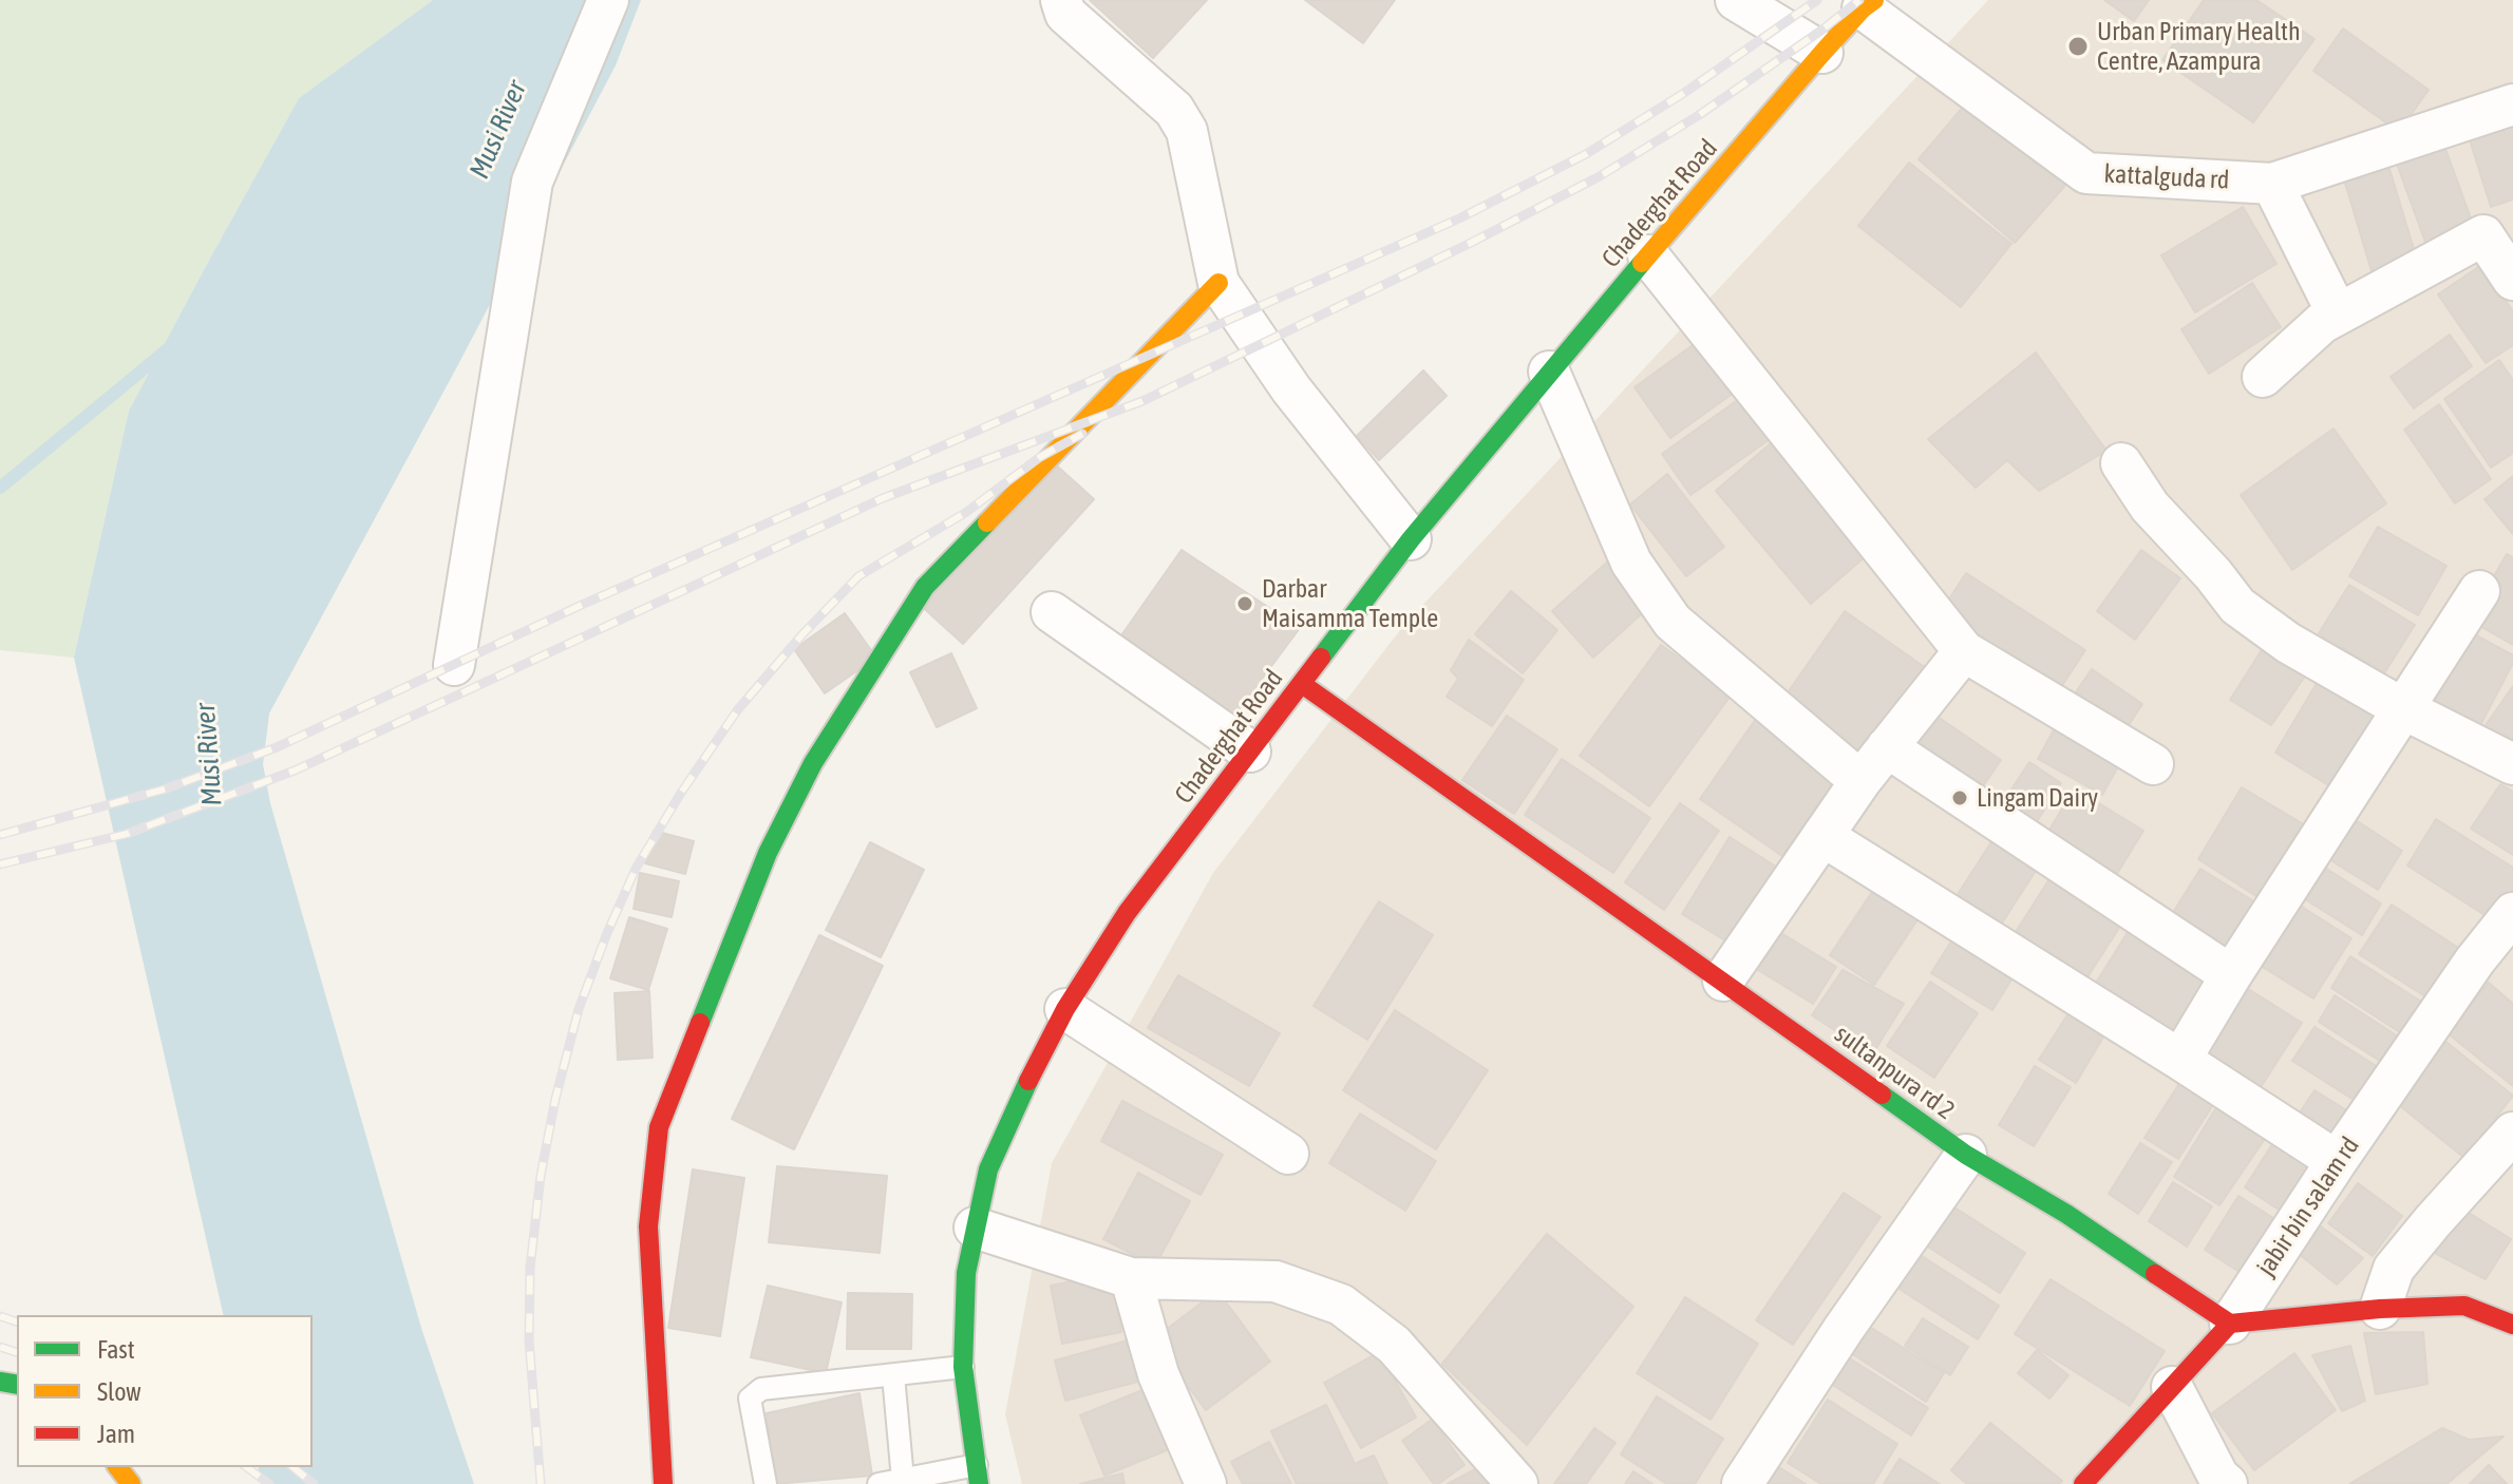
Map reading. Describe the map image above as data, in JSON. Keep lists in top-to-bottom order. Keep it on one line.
{"streets":{"street":["kattalguda rd","Chaderghat Road","sultanpura rd 2","jabir bin salam rd"]},"crossings":[["kattalguda rd","Chaderghat Road"],["Chaderghat Road","sultanpura rd 2"],["sultanpura rd 2","jabir bin salam rd"]],"water":["Musi River"],"places":["Urban Primary Health Centre, Azampura","Darbar Maisamma Temple","Lingam Dairy"],"legend":["Fast","Slow","Jam"]}
